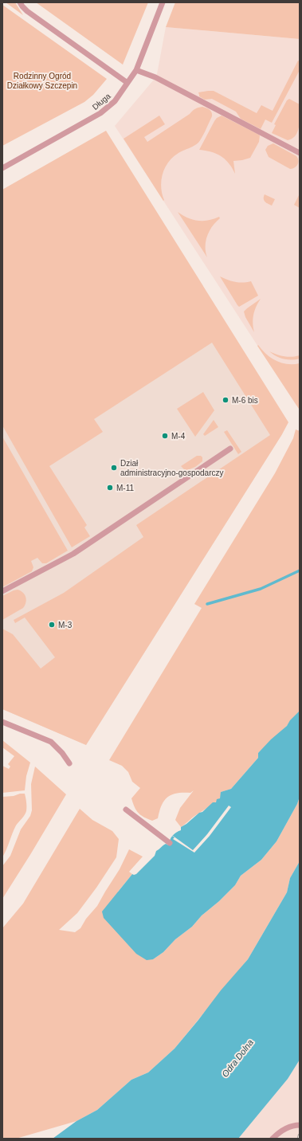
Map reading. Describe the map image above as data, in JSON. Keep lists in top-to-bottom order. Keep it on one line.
{"streets":{"lane":["Długa"]},"water":["Odra Dolna"],"parks":["Rodzinny Ogród Działkowy Szczepin"],"places":["M-6 bis","M-4","Dział administracyjno-gospodarczy","M-11","M-3"]}
